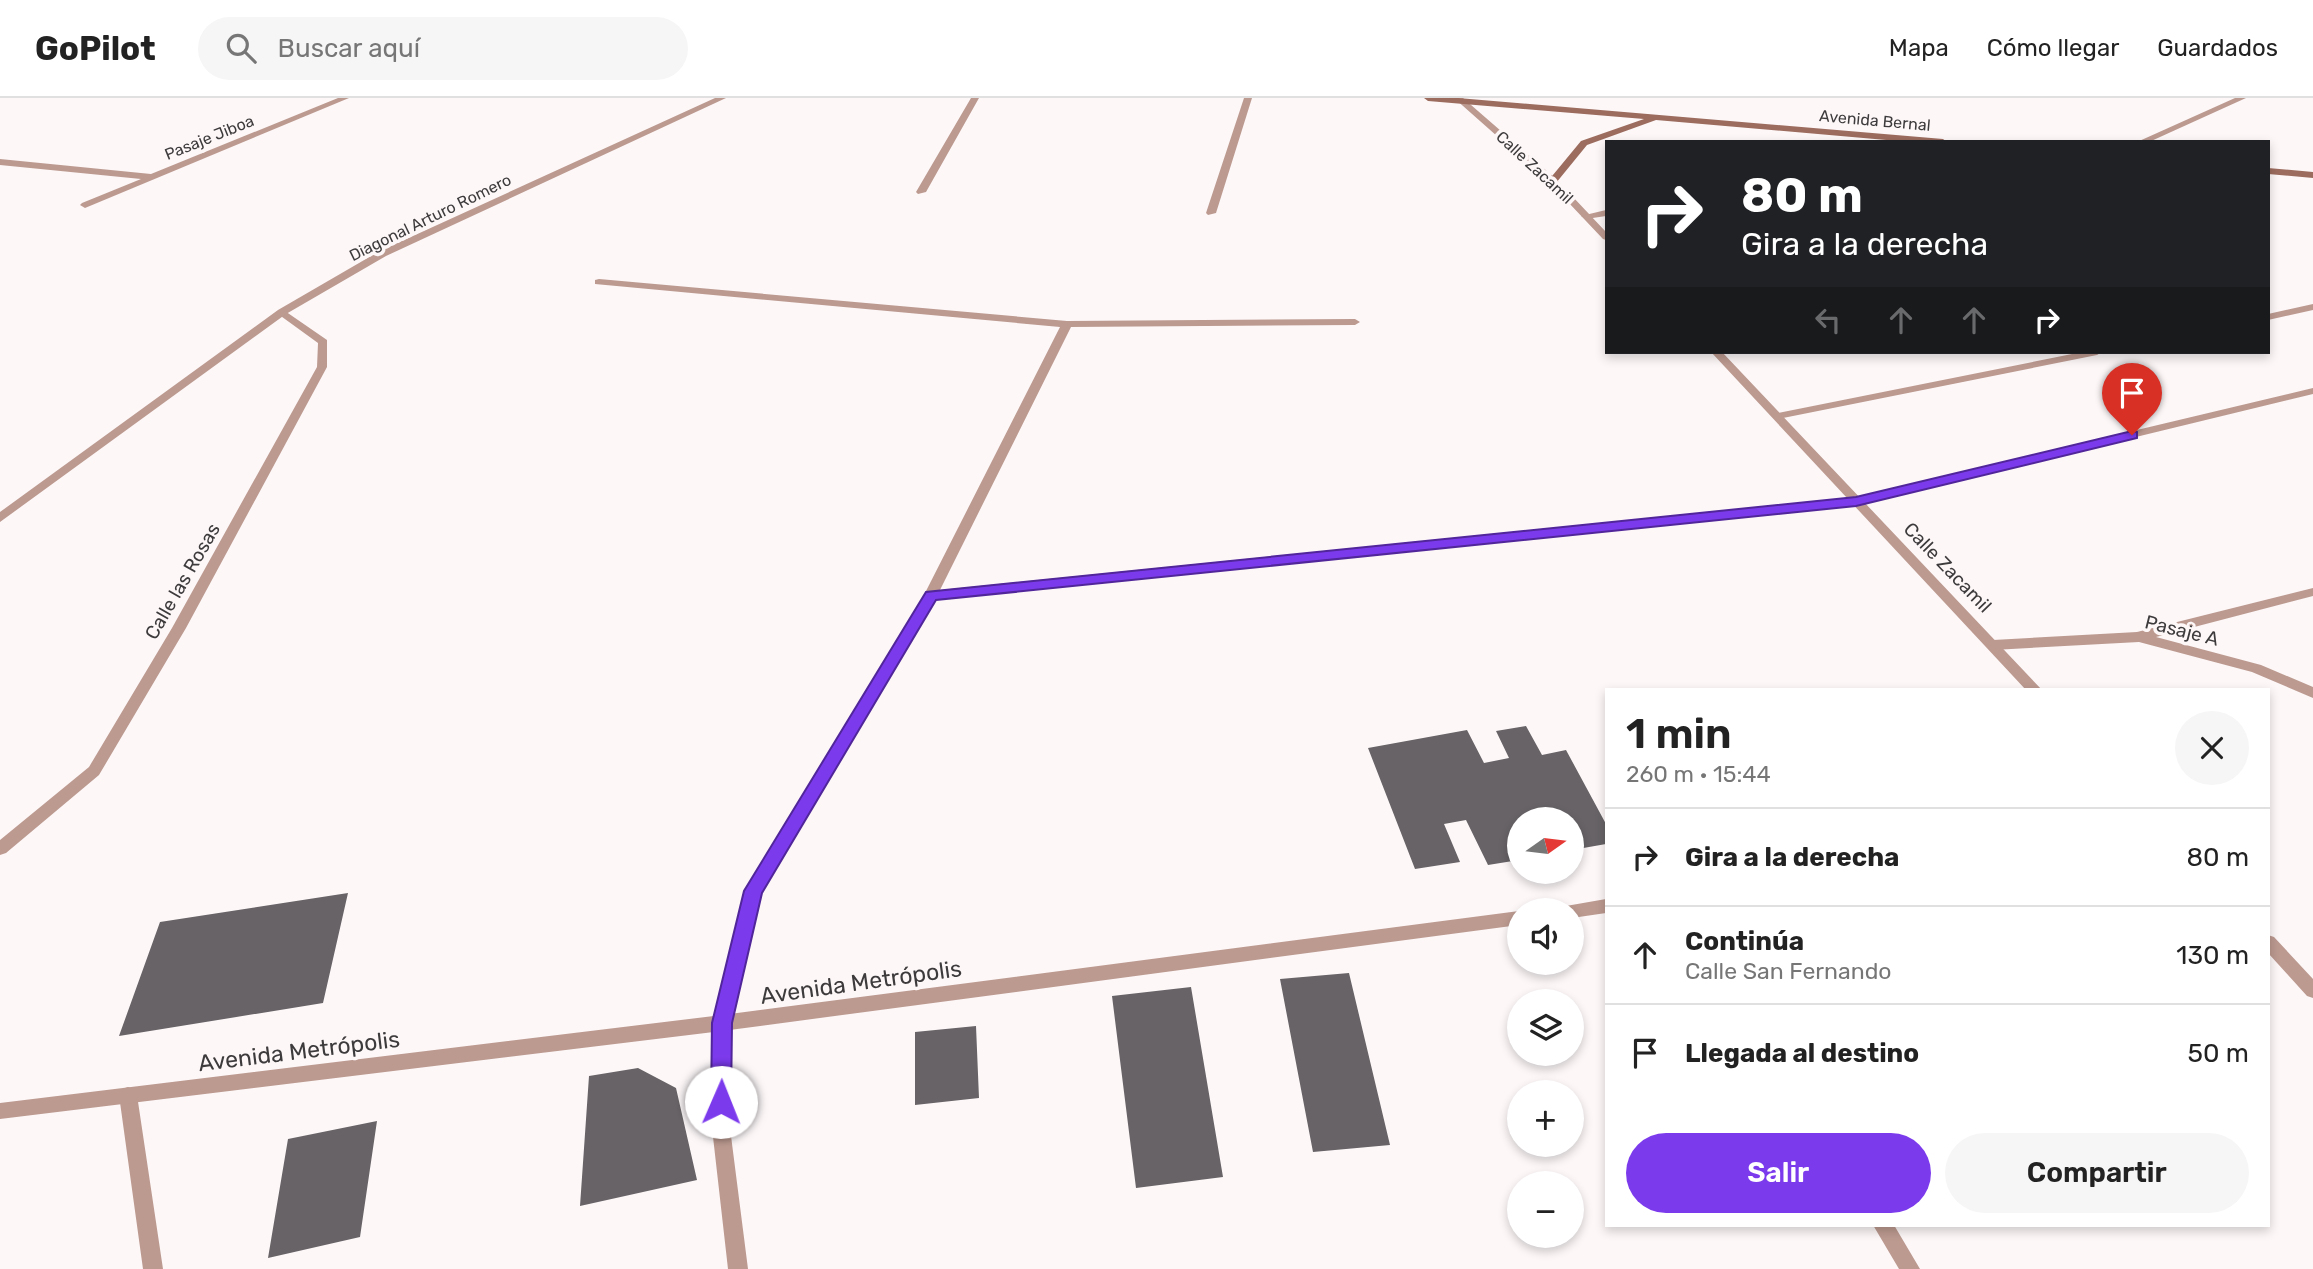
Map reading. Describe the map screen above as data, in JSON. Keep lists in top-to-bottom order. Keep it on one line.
{"streets":{"main road":["Avenida Bernal"],"street":["Pasaje Jiboa","Calle Zacamil","Diagonal Arturo Romero","Calle las Rosas","Pasaje A","Avenida Metrópolis"]},"crossings":[["Avenida Bernal","Calle Zacamil"],["Calle Zacamil","Pasaje A"],["Diagonal Arturo Romero","Calle las Rosas"]],"north":"right","page":{"header":"GoPilot","search":"Buscar aquí","nav":["Mapa","Cómo llegar","Guardados"],"turn":["80 m","Gira a la derecha"],"heading":["1 min","260 m · 15:44"],"map_buttons":["+","−"],"list":[{"name":"Gira a la derecha","value":"80 m"},{"name":"Continúa","note":"Calle San Fernando","value":"130 m"},{"name":"Llegada al destino","value":"50 m"}],"buttons":["Salir","Compartir"]}}
